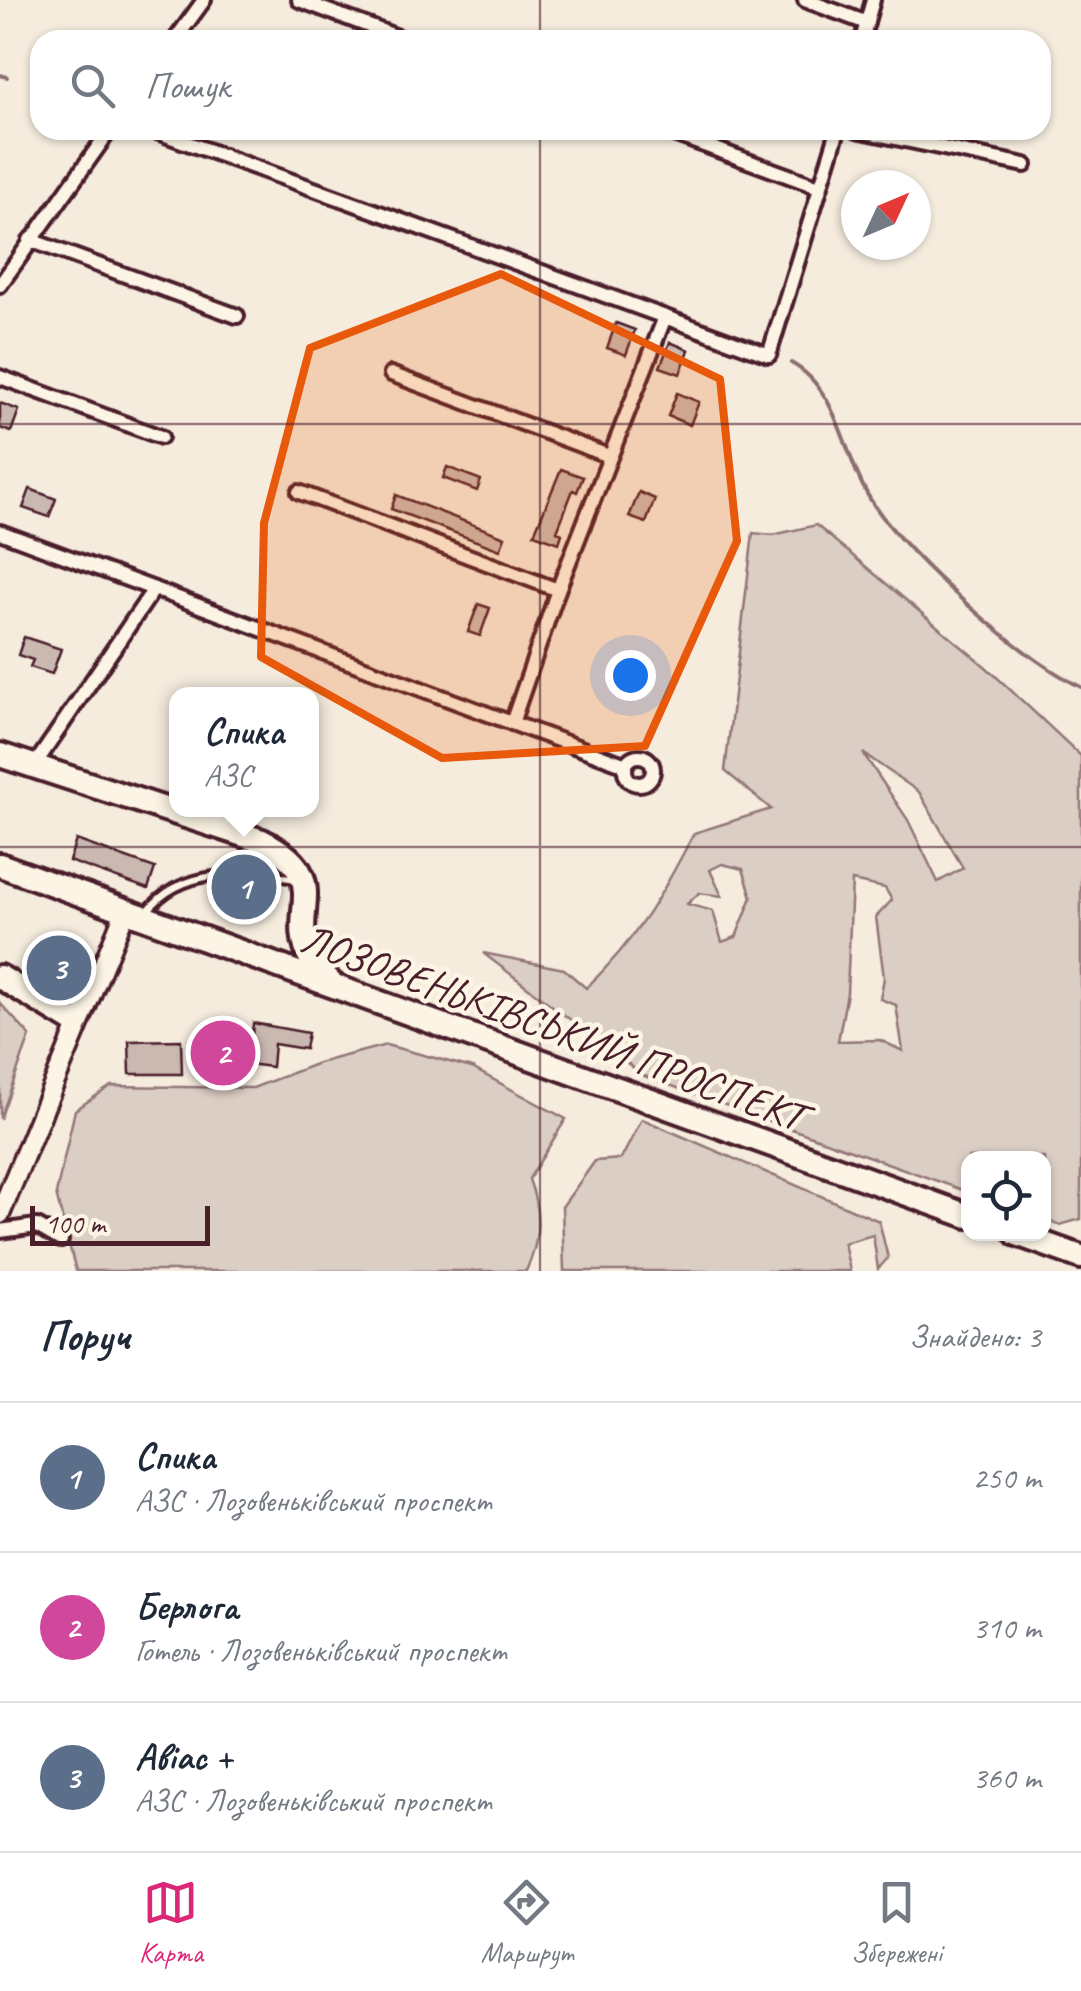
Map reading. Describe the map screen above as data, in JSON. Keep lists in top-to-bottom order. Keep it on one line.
{"streets":{"highway":["ЛОЗОВЕНЬКІВСЬКИЙ ПРОСПЕКТ"]},"scale_bar":"100 m","north":"top right","page":{"search":"Пошук","popup":["Спика","АЗС"],"pins":["1","3","2"],"scale":"100 m","heading":["Поруч","Знайдено: 3"],"list":[{"mark":"1","name":"Спика","note":"АЗС · Лозовеньківський проспект","value":"250 m"},{"mark":"2","name":"Берлога","note":"Готель · Лозовеньківський проспект","value":"310 m"},{"mark":"3","name":"Авiас +","note":"АЗС · Лозовеньківський проспект","value":"360 m"}],"nav":["Карта","Маршрут","Збережені"]}}
